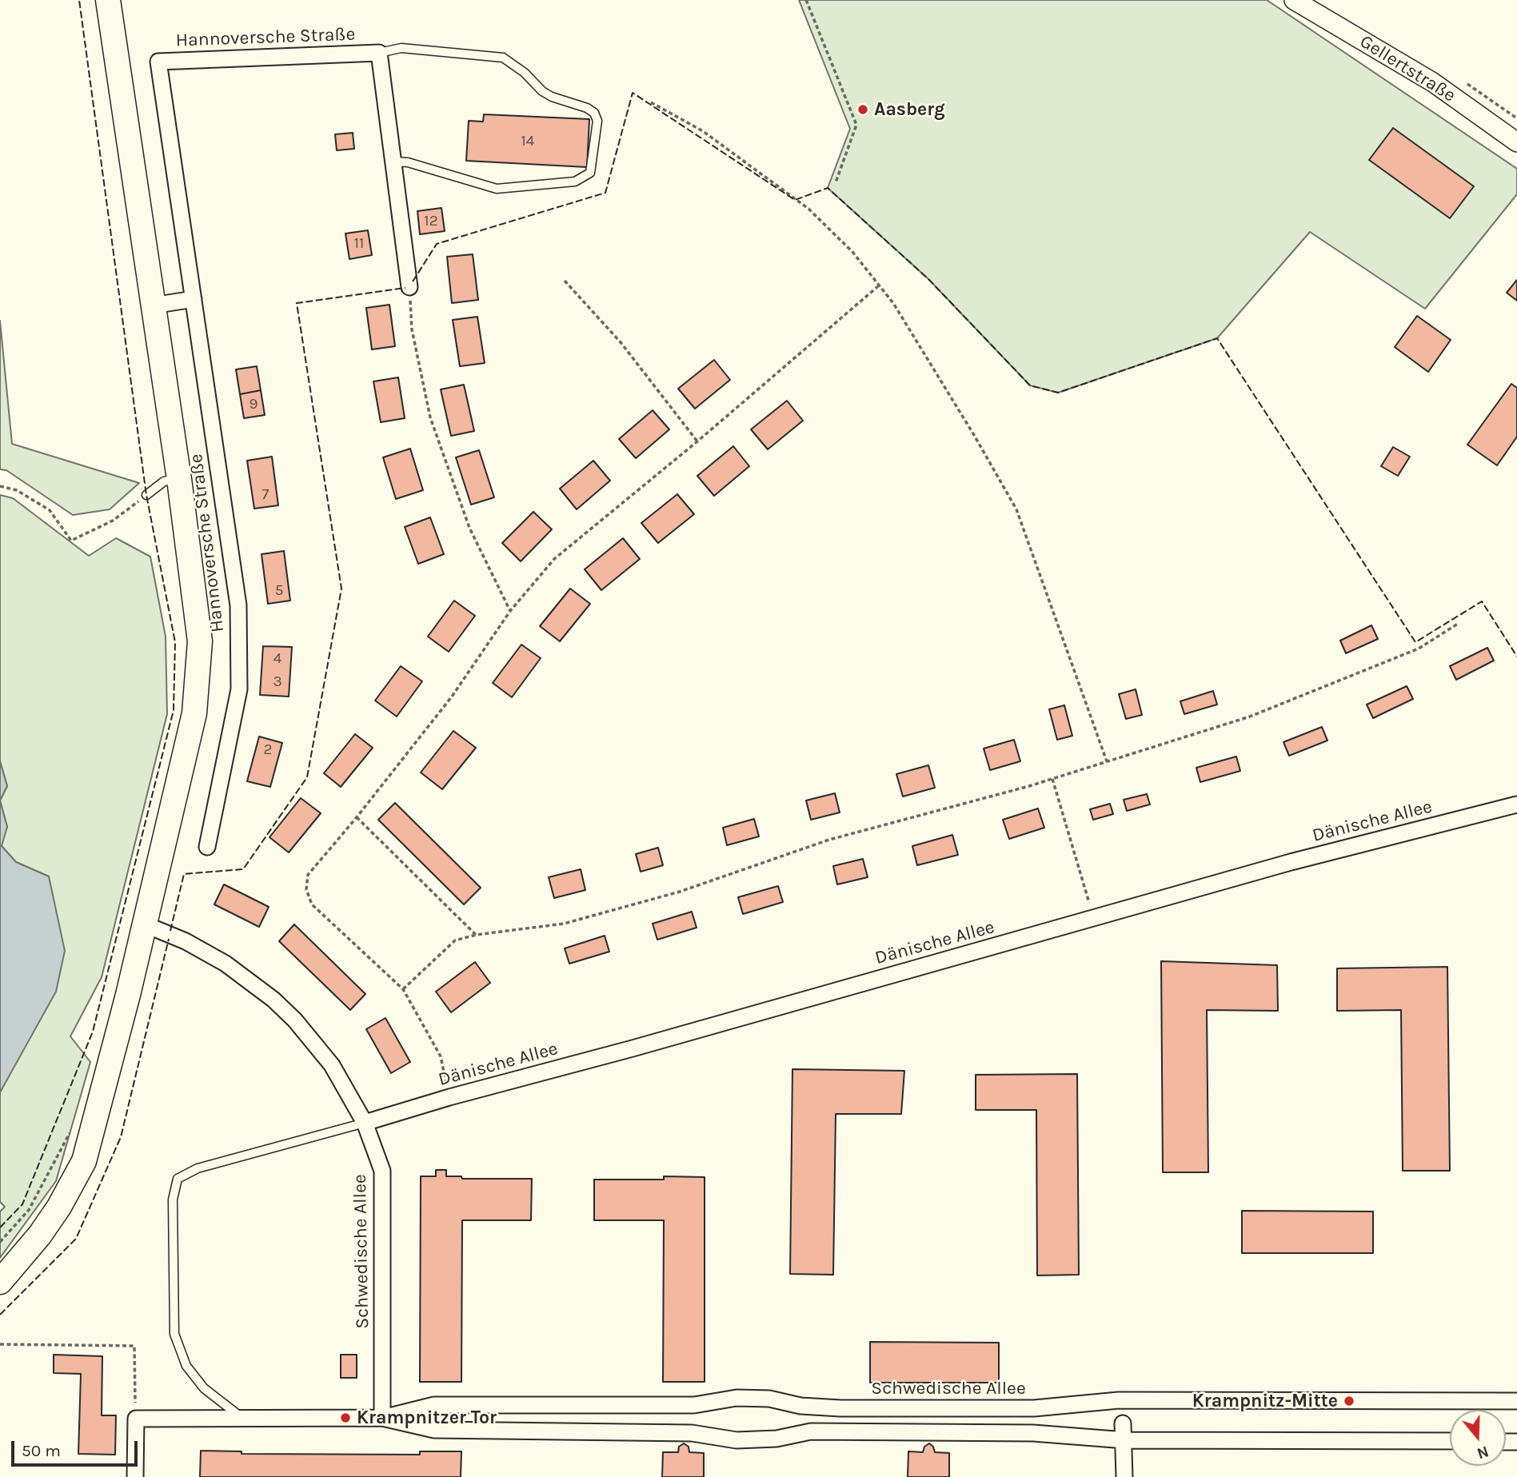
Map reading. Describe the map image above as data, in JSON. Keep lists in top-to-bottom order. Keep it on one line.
{"streets":{"street":["Hannoversche Straße","Gellertstraße","Dänische Allee","Schwedische Allee"]},"crossings":[["Dänische Allee","Schwedische Allee"]],"places":["Aasberg","Krampnitz-Mitte","Krampnitzer Tor"],"house_numbers":["14","12","11","9","7","5","4","3","2"],"scale_bar":"50 m","north":"bottom"}
